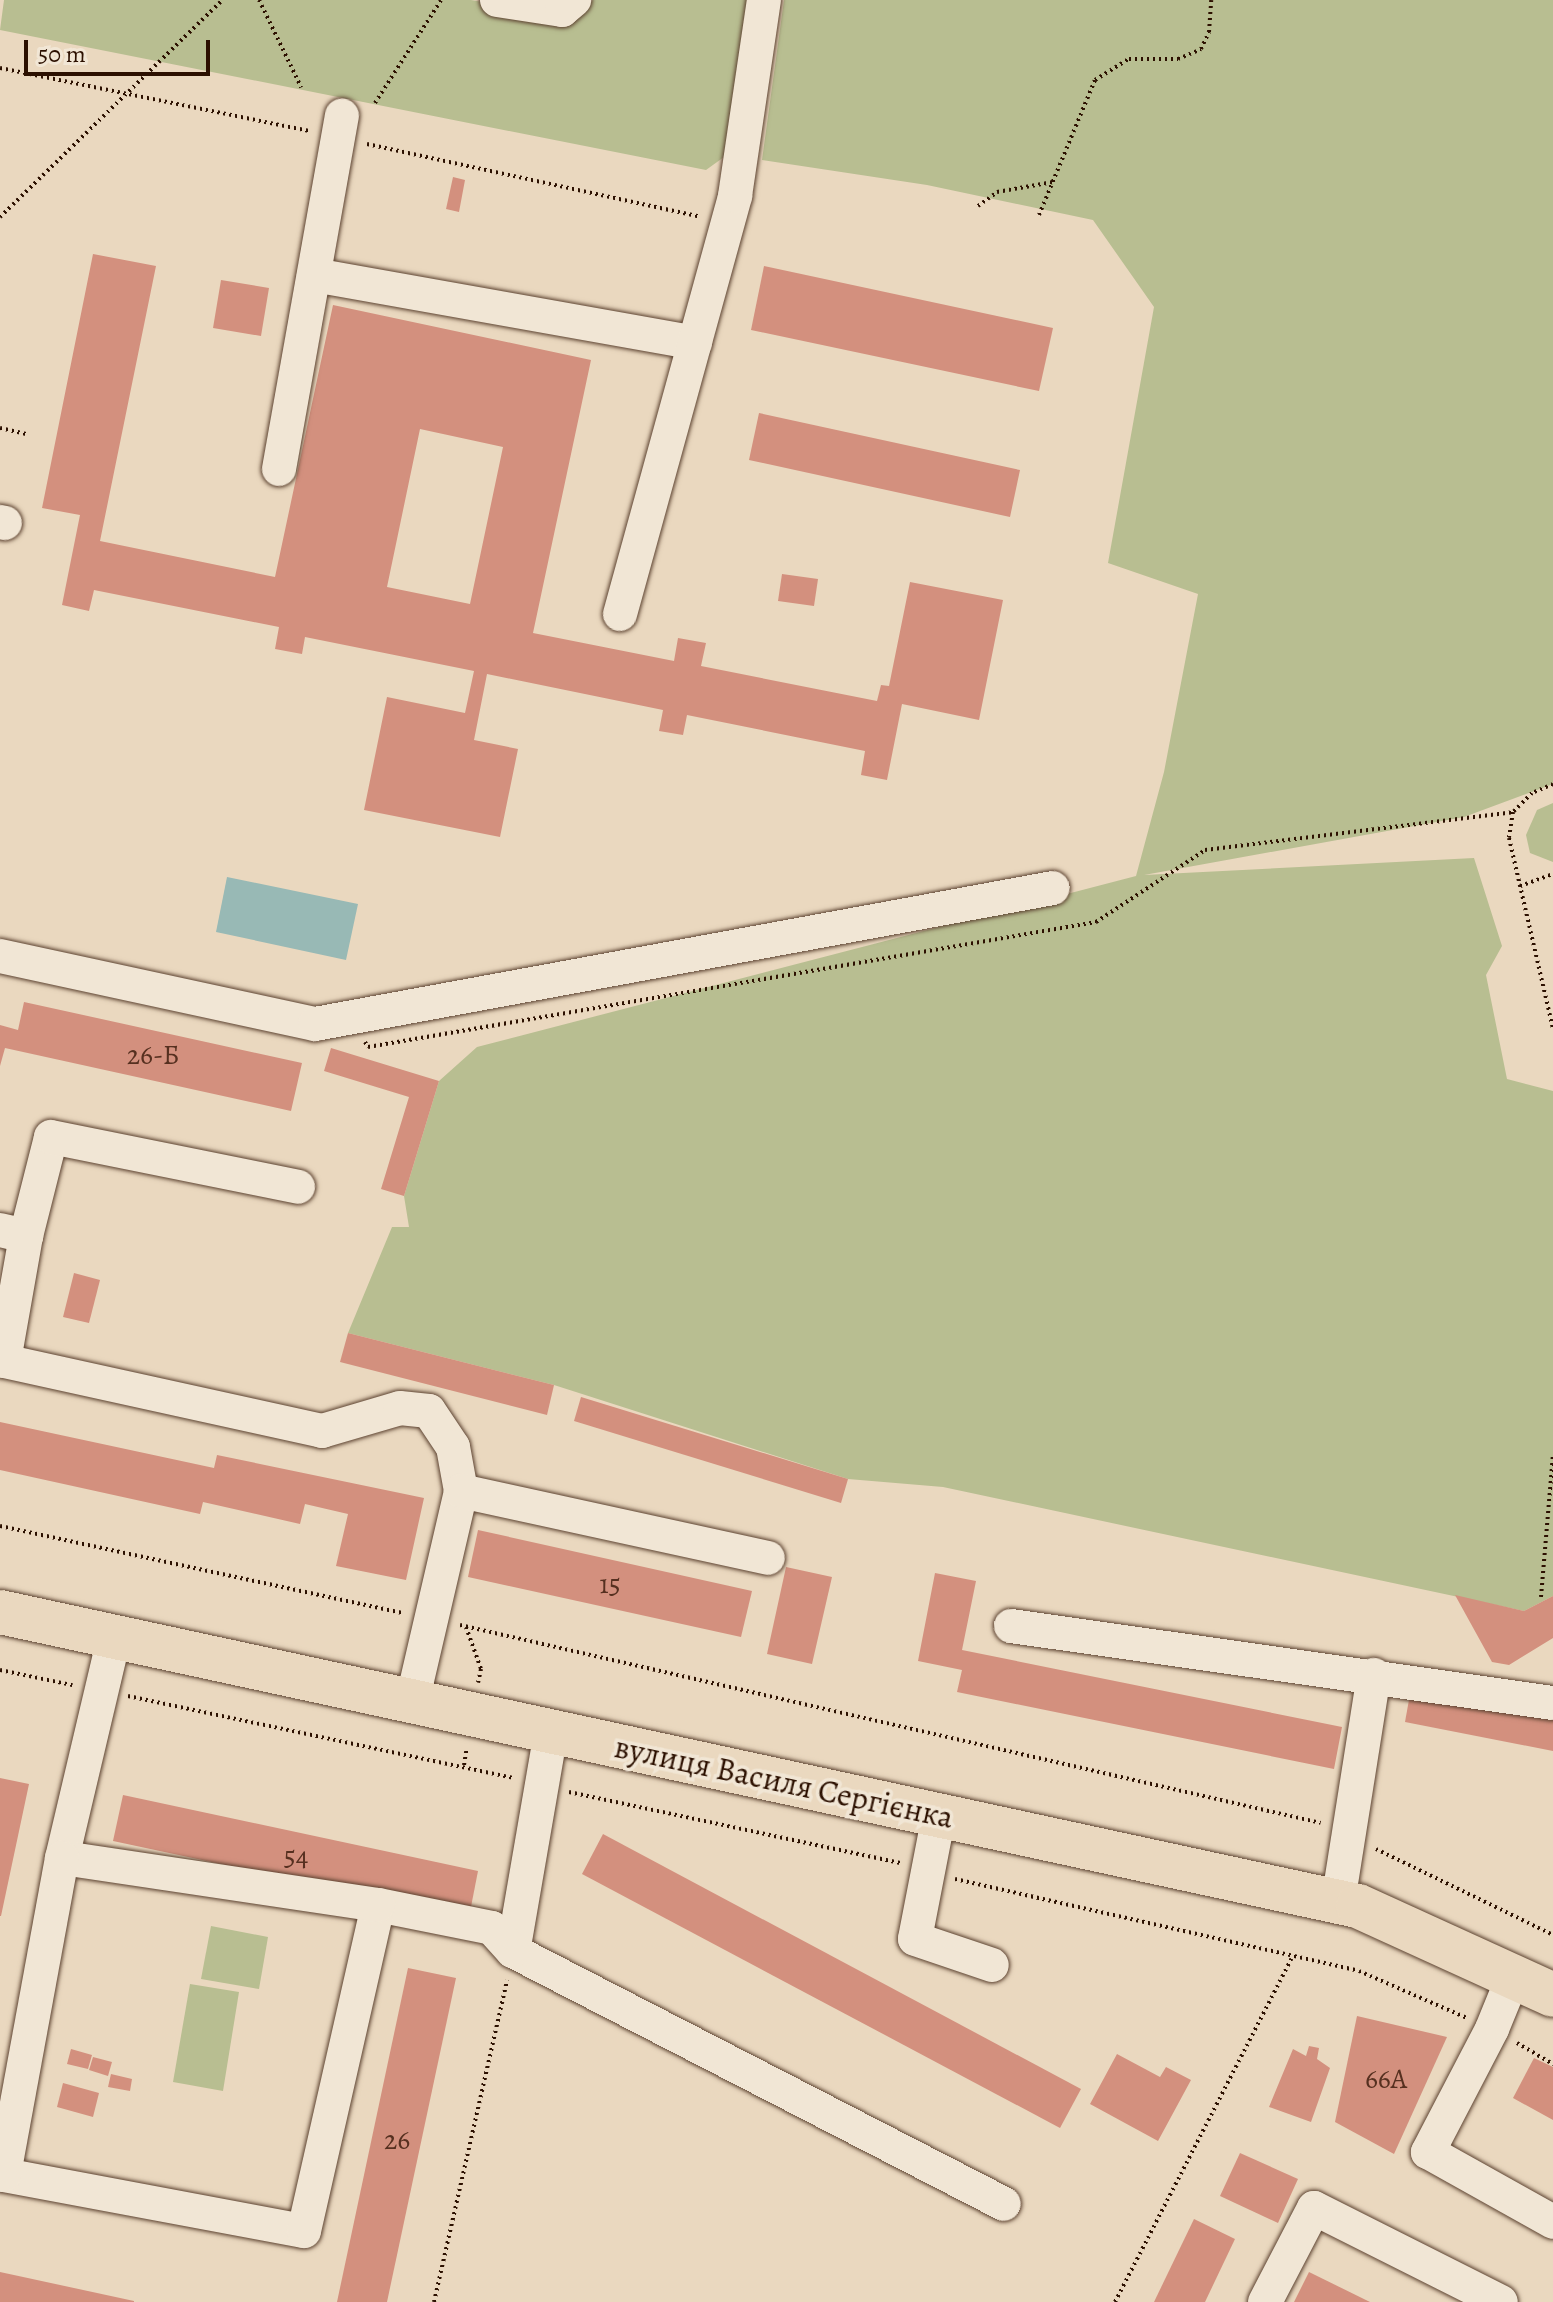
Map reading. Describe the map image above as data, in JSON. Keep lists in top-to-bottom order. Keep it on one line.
{"streets":{"main road":["вулиця Василя Сергієнка"]},"house_numbers":["26-Б","15","54","66А","26"],"scale_bar":"50 m"}
